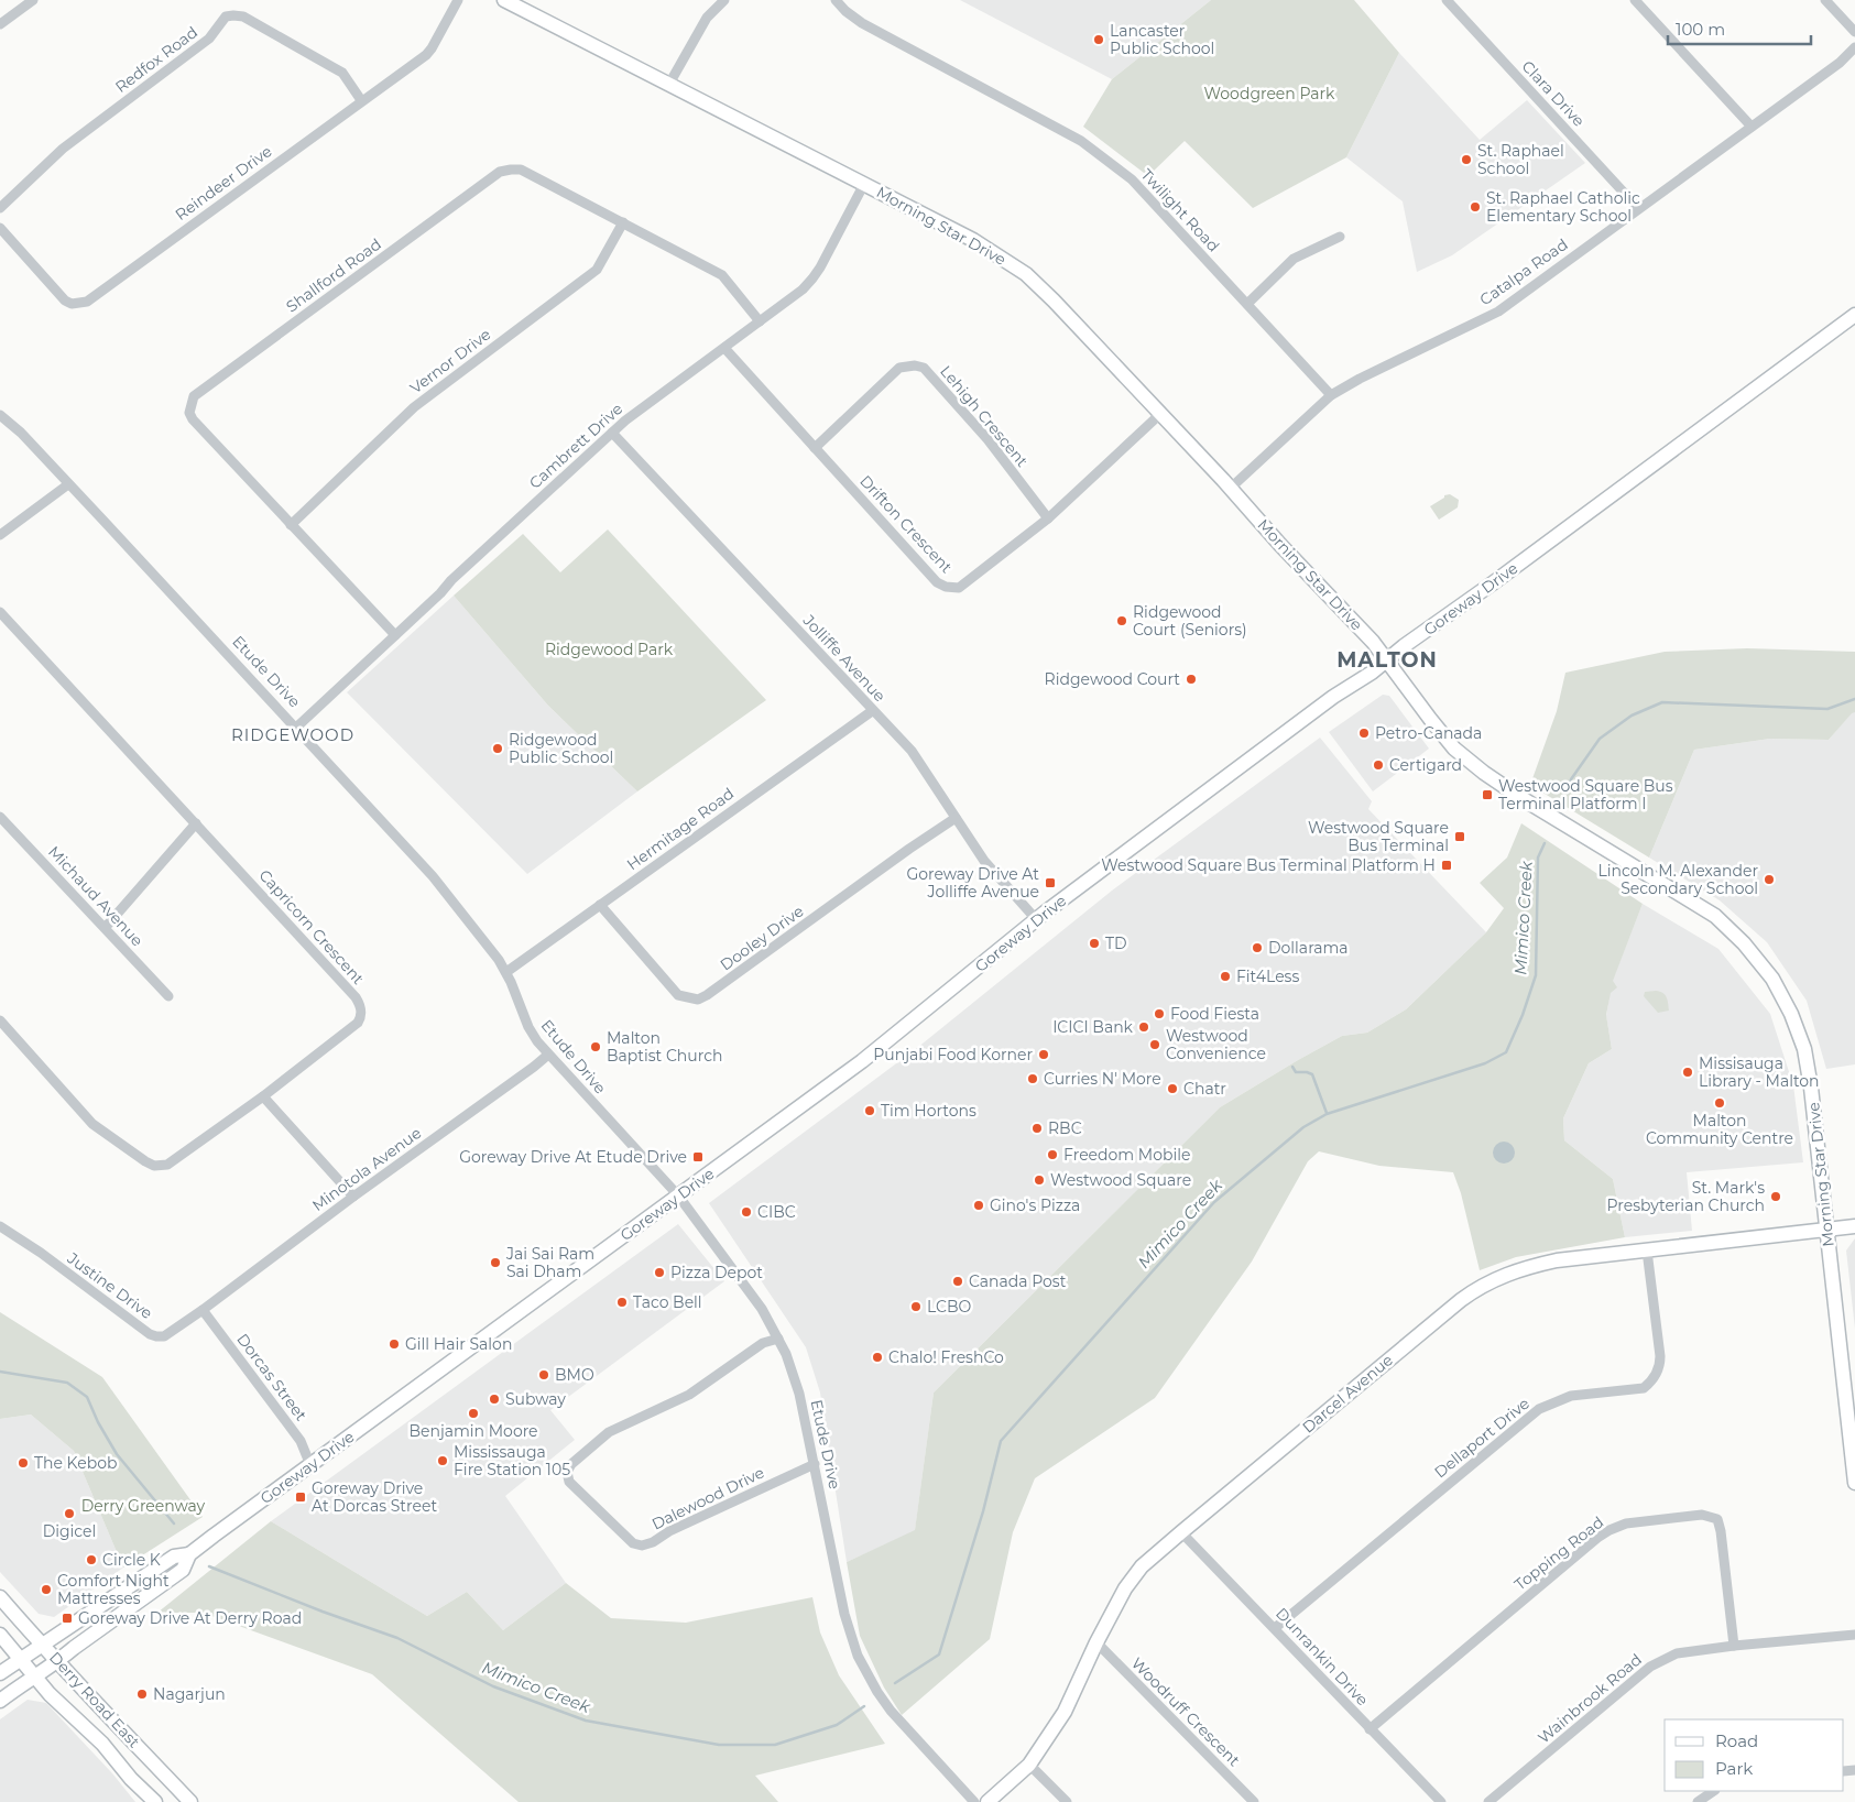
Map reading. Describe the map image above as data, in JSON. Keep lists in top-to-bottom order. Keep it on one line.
{"streets":{"street":["Redfox Road","Clara Drive","Reindeer Drive","Twilight Road","Morning Star Drive","Catalpa Road","Shallford Road","Vernor Drive","Lehigh Crescent","Cambrett Drive","Drifton Crescent","Goreway Drive","Jolliffe Avenue","Etude Drive","Hermitage Road","Michaud Avenue","Capricorn Crescent","Dooley Drive","Minotola Avenue","Justine Drive","Dorcas Street","Darcel Avenue","Dellaport Drive","Dalewood Drive","Topping Road","Dunrankin Drive","Wainbrook Road","Derry Road East","Woodruff Crescent"]},"crossings":[["Redfox Road","Reindeer Drive"],["Clara Drive","Catalpa Road"],["Twilight Road","Catalpa Road"],["Morning Star Drive","Catalpa Road"],["Morning Star Drive","Cambrett Drive"],["Morning Star Drive","Drifton Crescent"],["Morning Star Drive","Goreway Drive"],["Morning Star Drive","Darcel Avenue"],["Shallford Road","Vernor Drive"],["Shallford Road","Cambrett Drive"],["Lehigh Crescent","Drifton Crescent"],["Cambrett Drive","Drifton Crescent"],["Cambrett Drive","Jolliffe Avenue"],["Cambrett Drive","Etude Drive"],["Goreway Drive","Jolliffe Avenue"],["Goreway Drive","Etude Drive"],["Goreway Drive","Dorcas Street"],["Goreway Drive","Derry Road East"],["Jolliffe Avenue","Hermitage Road"],["Jolliffe Avenue","Dooley Drive"],["Etude Drive","Hermitage Road"],["Etude Drive","Minotola Avenue"],["Etude Drive","Dalewood Drive"],["Hermitage Road","Dooley Drive"],["Minotola Avenue","Justine Drive"],["Minotola Avenue","Dorcas Street"],["Justine Drive","Dorcas Street"],["Darcel Avenue","Dellaport Drive"],["Darcel Avenue","Dunrankin Drive"],["Darcel Avenue","Woodruff Crescent"],["Dellaport Drive","Dunrankin Drive"],["Topping Road","Dunrankin Drive"],["Topping Road","Wainbrook Road"]],"districts":["MALTON","RIDGEWOOD"],"water":["Mimico Creek"],"parks":["Woodgreen Park","Ridgewood Park","Derry Greenway"],"places":{"other":["Lancaster Public School","St. Raphael School","St. Raphael Catholic Elementary School","Ridgewood Court (Seniors)","Ridgewood Court","Petro-Canada","Ridgewood Public School","Certigard","Lincoln M. Alexander Secondary School","TD","Dollarama","Fit4Less","Food Fiesta","ICICI Bank","Westwood Convenience","Malton Baptist Church","Punjabi Food Korner","Missisauga Library - Malton","Curries N' More","Chatr","Malton Community Centre","Tim Hortons","RBC","Freedom Mobile","Westwood Square","St. Mark's Presbyterian Church","Gino's Pizza","CIBC","Jai Sai Ram Sai Dham","Pizza Depot","Canada Post","Taco Bell","LCBO","Gill Hair Salon","Chalo! FreshCo","BMO","Subway","Benjamin Moore","Mississauga Fire Station 105","The Kebob","Digicel","Circle K","Comfort Night Mattresses","Nagarjun"],"transit":["Westwood Square Bus Terminal Platform I","Westwood Square Bus Terminal","Westwood Square Bus Terminal Platform H","Goreway Drive At Jolliffe Avenue","Goreway Drive At Etude Drive","Goreway Drive At Dorcas Street","Goreway Drive At Derry Road"]},"legend":["Road","Park"],"scale_bar":"100 m"}
